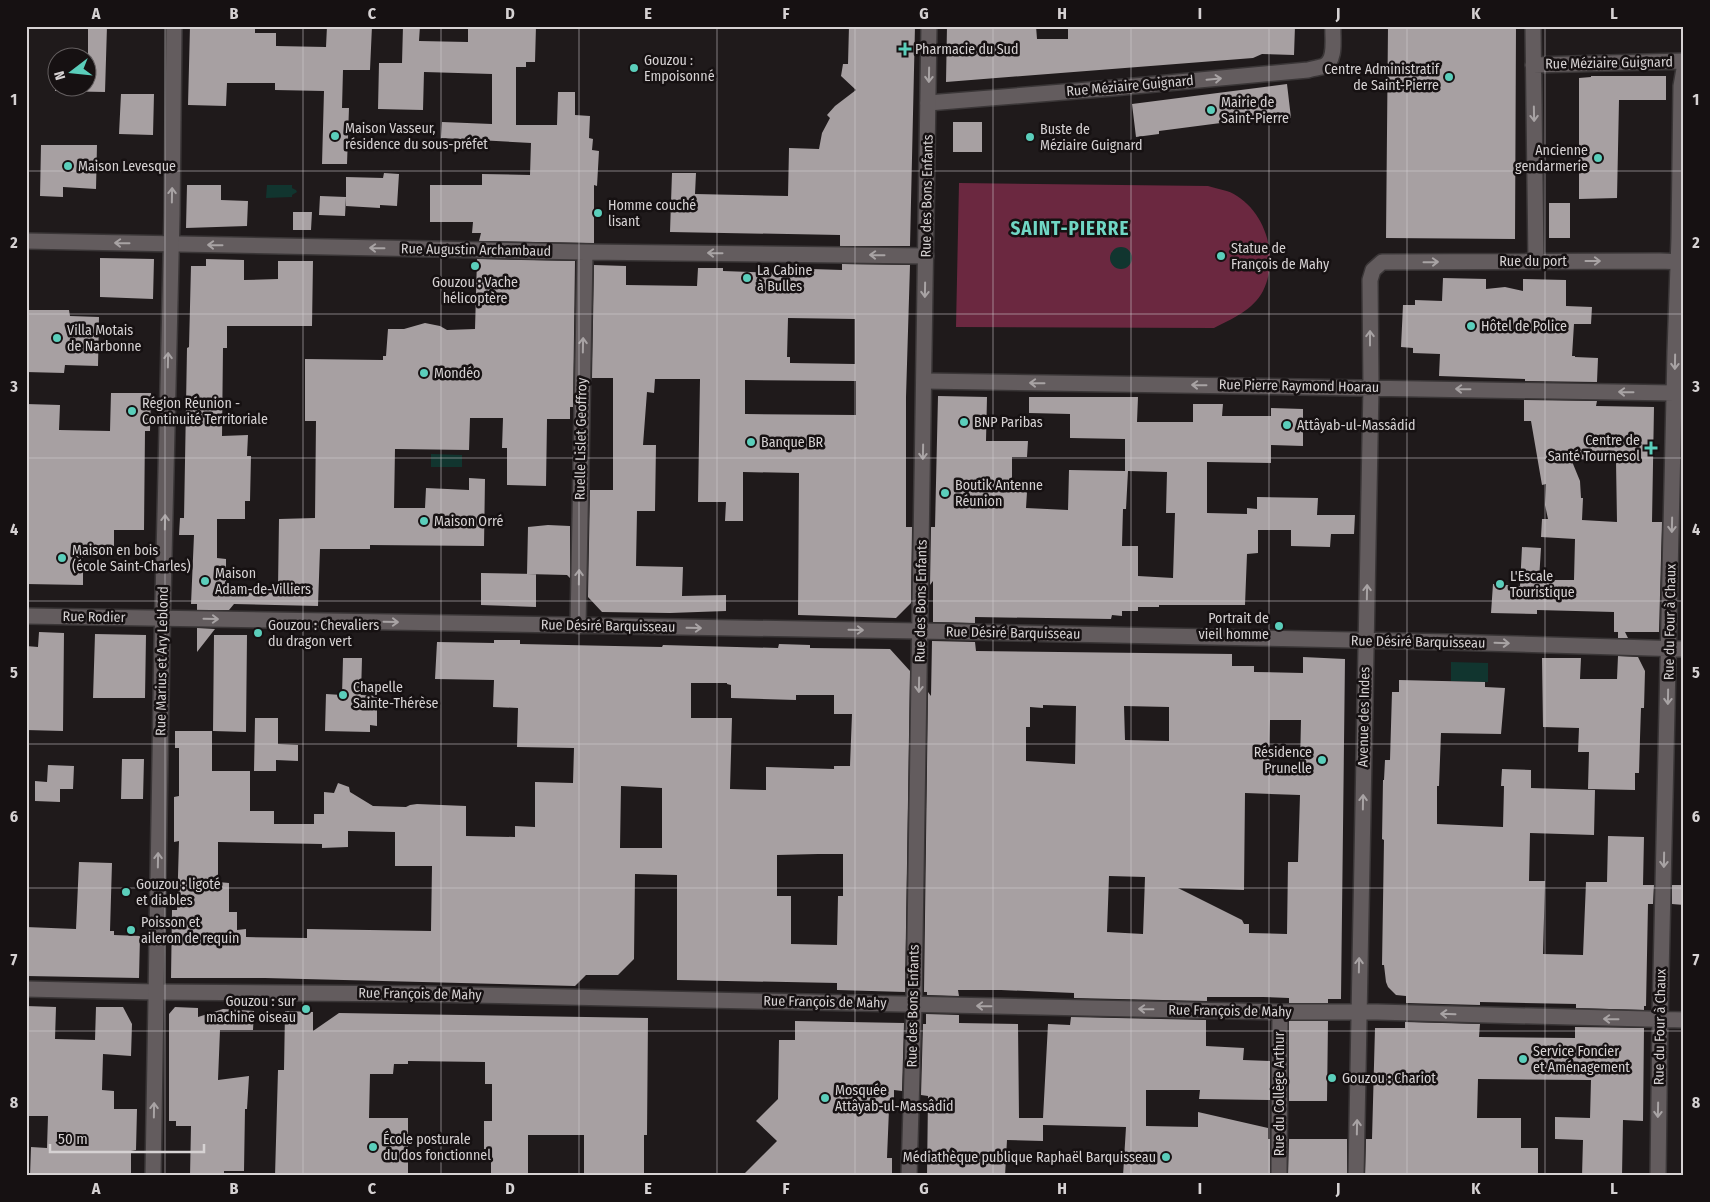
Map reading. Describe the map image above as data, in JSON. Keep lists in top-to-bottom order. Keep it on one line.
{"streets":{"street":["Rue Méziaire Guignard","Rue des Bons Enfants","Rue Augustin Archambaud","Rue du port","Rue Pierre Raymond Hoarau","Ruelle Lislet Geoffroy","Rue Rodier","Rue du Four à Chaux","Rue Désiré Barquisseau","Rue Marius et Ary Leblond","Avenue des Indes","Rue François de Mahy","Rue du Collège Arthur"]},"crossings":[["Rue Méziaire Guignard","Rue des Bons Enfants"],["Rue des Bons Enfants","Rue Augustin Archambaud"],["Rue des Bons Enfants","Rue Pierre Raymond Hoarau"],["Rue des Bons Enfants","Rue Désiré Barquisseau"],["Rue des Bons Enfants","Rue François de Mahy"],["Rue Augustin Archambaud","Ruelle Lislet Geoffroy"],["Rue Augustin Archambaud","Rue Marius et Ary Leblond"],["Rue du port","Rue du Four à Chaux"],["Rue du port","Avenue des Indes"],["Rue Pierre Raymond Hoarau","Rue du Four à Chaux"],["Rue Pierre Raymond Hoarau","Avenue des Indes"],["Ruelle Lislet Geoffroy","Rue Désiré Barquisseau"],["Rue Rodier","Rue Désiré Barquisseau"],["Rue Rodier","Rue Marius et Ary Leblond"],["Rue du Four à Chaux","Rue Désiré Barquisseau"],["Rue du Four à Chaux","Rue François de Mahy"],["Rue Désiré Barquisseau","Rue Marius et Ary Leblond"],["Rue Désiré Barquisseau","Avenue des Indes"],["Rue Marius et Ary Leblond","Rue François de Mahy"],["Avenue des Indes","Rue François de Mahy"],["Rue François de Mahy","Rue du Collège Arthur"]],"one_way":["Rue Méziaire Guignard","Rue des Bons Enfants","Rue Augustin Archambaud","Rue du port","Rue Pierre Raymond Hoarau","Ruelle Lislet Geoffroy","Rue du Four à Chaux","Rue Désiré Barquisseau","Rue Marius et Ary Leblond","Avenue des Indes","Rue François de Mahy"],"districts":["SAINT-PIERRE"],"places":{"health":["Pharmacie du Sud","Centre de Santé Tournesol"],"other":["Gouzou : Empoisonné","Centre Administratif de Saint-Pierre","Mairie de Saint-Pierre","Maison Vasseur, résidence du sous-préfet","Buste de Méziaire Guignard","Ancienne gendarmerie","Maison Levesque","Homme couché lisant","Statue de François de Mahy","Gouzou : Vache hélicoptère","La Cabine à Bulles","Hôtel de Police","Villa Motais de Narbonne","Mondéo","Région Réunion - Continuité Territoriale","BNP Paribas","Attâyab-ul-Massâdid","Banque BR","Boutik Antenne Réunion","Maison Orré","Maison en bois (école Saint-Charles)","Maison Adam-de-Villiers","L'Escale Touristique","Portrait de vieil homme","Gouzou : Chevaliers du dragon vert","Chapelle Sainte-Thérèse","Résidence Prunelle","Gouzou : ligoté et diables","Poisson et aileron de requin","Gouzou : sur machine oiseau","Service Foncier et Aménagement","Gouzou : Chariot","Mosquée Attâyab-ul-Massâdid","École posturale du dos fonctionnel","Médiathèque publique Raphaël Barquisseau"]},"scale_bar":"50 m","north":"left","grid":{"columns":["A","B","C","D","E","F","G","H","I","J","K","L"],"rows":["1","2","3","4","5","6","7","8"]}}
